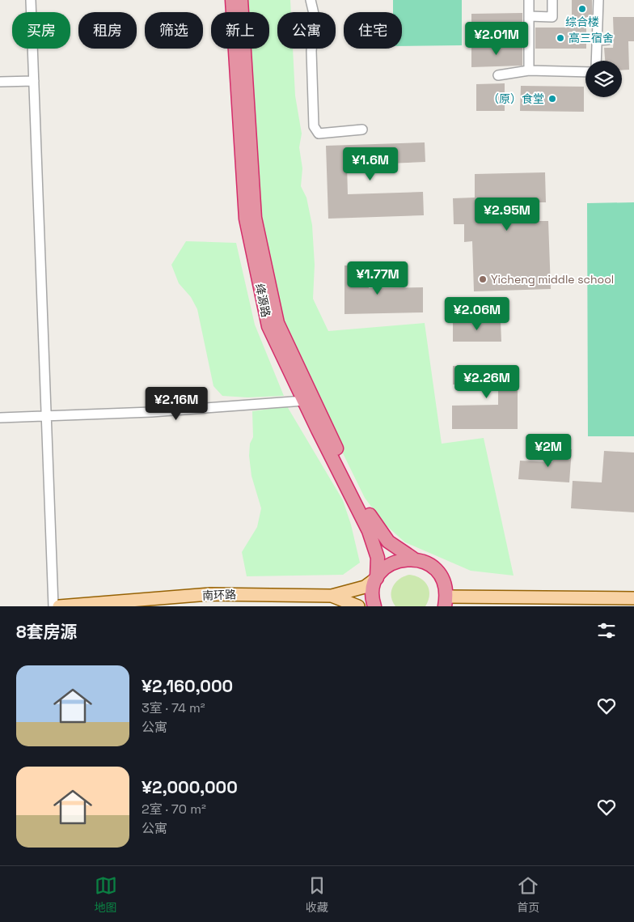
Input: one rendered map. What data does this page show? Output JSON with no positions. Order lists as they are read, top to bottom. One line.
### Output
{"streets":{"highway":["绛源路"],"main road":["南环路"]},"crossings":[["绛源路","南环路"]],"places":["综合楼","高三宿舍","（原）食堂","Yicheng middle school"],"page":{"chip":["买房","租房","筛选","新上","公寓","住宅"],"price":["¥2.01M","¥1.6M","¥2.95M","¥1.77M","¥2.06M","¥2.26M","¥2.16M","¥2M"],"heading":"8套房源","list":[{"name":"¥2,160,000","note":"3室 · 74 m² · 公寓"},{"name":"¥2,000,000","note":"2室 · 70 m² · 公寓"}],"tabs":["地图","收藏","首页"]}}
